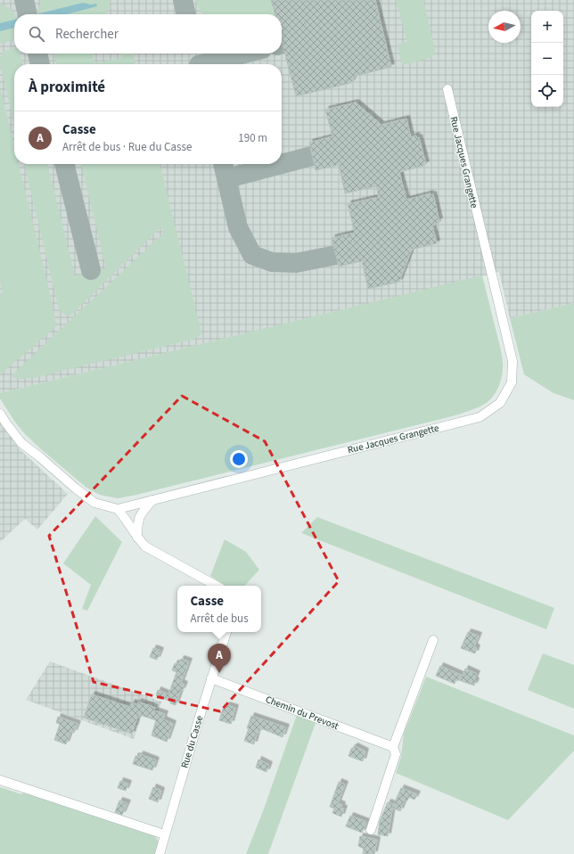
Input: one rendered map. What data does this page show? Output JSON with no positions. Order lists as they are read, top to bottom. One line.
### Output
{"streets":{"street":["Rue Jacques Grangette","Chemin du Prevost","Rue du Casse"]},"crossings":[["Chemin du Prevost","Rue du Casse"]],"north":"left","page":{"map_buttons":["+","−"],"search":"Rechercher","heading":"À proximité","list":[{"mark":"A","name":"Casse","note":"Arrêt de bus · Rue du Casse","value":"190 m"}],"popup":["Casse","Arrêt de bus"],"pins":"A"}}
